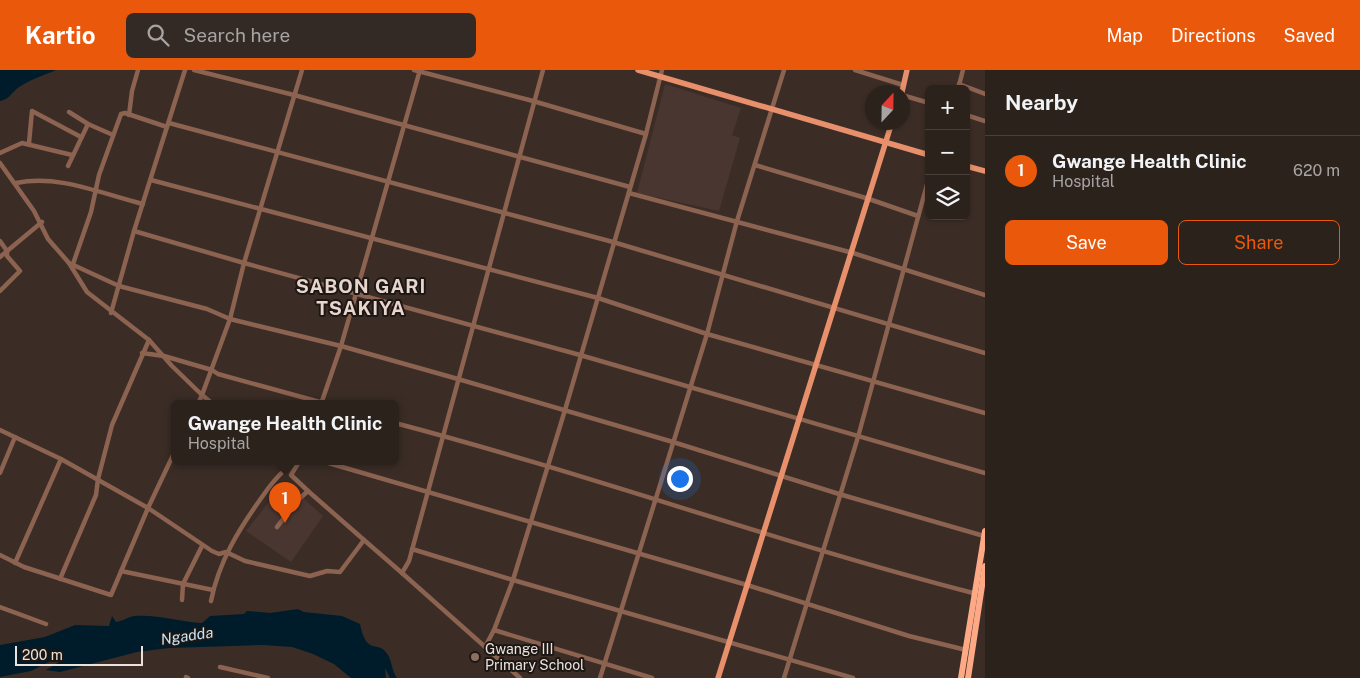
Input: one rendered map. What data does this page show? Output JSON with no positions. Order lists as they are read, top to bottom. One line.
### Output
{"districts":["SABON GARI TSAKIYA"],"water":["Ngadda"],"places":["Gwange III Primary School"],"scale_bar":"200 m","north":"top","page":{"header":"Kartio","search":"Search here","nav":["Map","Directions","Saved"],"heading":"Nearby","map_buttons":["+","−"],"list":[{"mark":"1","name":"Gwange Health Clinic","note":"Hospital","value":"620 m"}],"buttons":["Save","Share"],"popup":["Gwange Health Clinic","Hospital"],"pins":"1","scale":"200 m"}}
